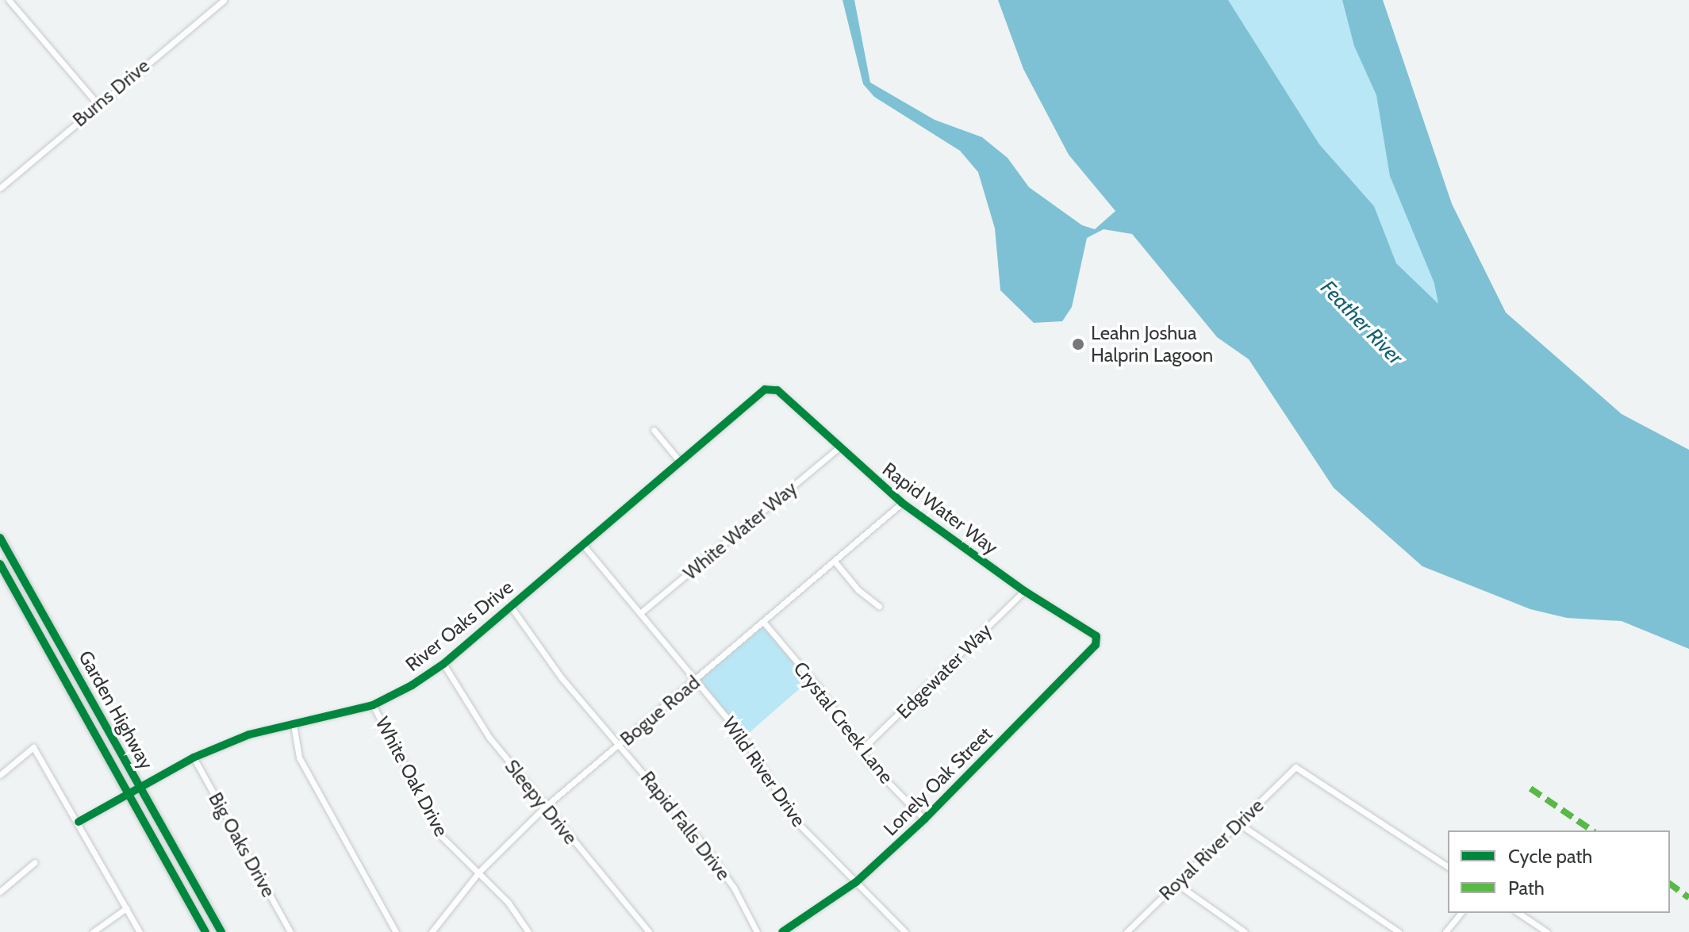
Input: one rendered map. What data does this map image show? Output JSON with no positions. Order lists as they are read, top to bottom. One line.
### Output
{"streets":{"main road":["Garden Highway"],"street":["Burns Drive","Rapid Water Way","White Water Way","River Oaks Drive","Edgewater Way","Bogue Road","Crystal Creek Lane","Wild River Drive","White Oak Drive","Lonely Oak Street","Sleepy Drive","Rapid Falls Drive","Big Oaks Drive","Royal River Drive"]},"crossings":[["Rapid Water Way","White Water Way"],["Rapid Water Way","River Oaks Drive"],["Rapid Water Way","Edgewater Way"],["Rapid Water Way","Bogue Road"],["Rapid Water Way","Lonely Oak Street"],["White Water Way","Wild River Drive"],["River Oaks Drive","Garden Highway"],["River Oaks Drive","Wild River Drive"],["River Oaks Drive","White Oak Drive"],["River Oaks Drive","Sleepy Drive"],["River Oaks Drive","Rapid Falls Drive"],["River Oaks Drive","Big Oaks Drive"],["Edgewater Way","Crystal Creek Lane"],["Bogue Road","Crystal Creek Lane"],["Bogue Road","Wild River Drive"],["Bogue Road","White Oak Drive"],["Bogue Road","Sleepy Drive"],["Bogue Road","Rapid Falls Drive"],["Crystal Creek Lane","Lonely Oak Street"],["Wild River Drive","Lonely Oak Street"]],"water":["Feather River"],"places":["Leahn Joshua Halprin Lagoon"],"legend":["Cycle path","Path"]}
